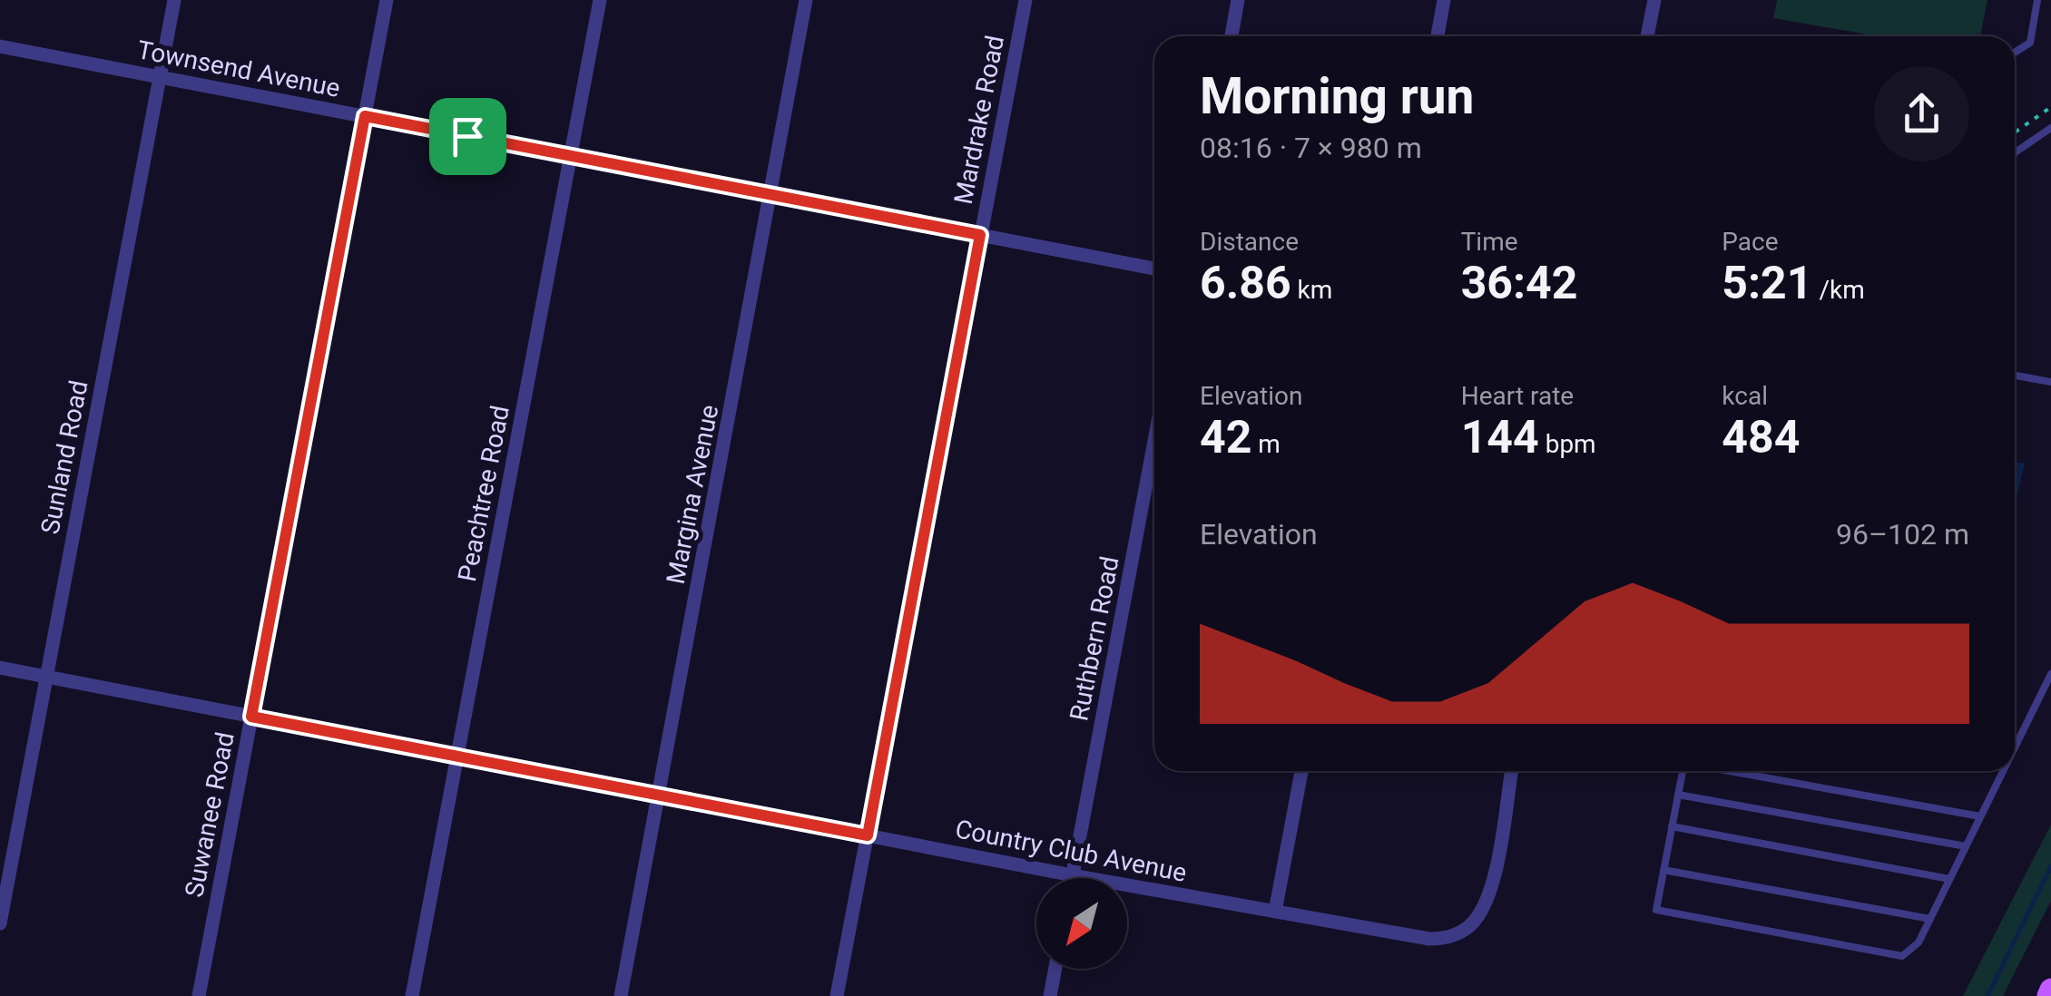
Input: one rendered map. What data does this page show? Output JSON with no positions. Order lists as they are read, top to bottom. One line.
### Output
{"streets":{"street":["Townsend Avenue","Mardrake Road","Sunland Road","Peachtree Road","Margina Avenue","Ruthbern Road","Suwanee Road","Country Club Avenue"]},"crossings":[["Townsend Avenue","Mardrake Road"],["Townsend Avenue","Sunland Road"],["Townsend Avenue","Peachtree Road"],["Townsend Avenue","Margina Avenue"],["Townsend Avenue","Suwanee Road"],["Mardrake Road","Country Club Avenue"],["Sunland Road","Country Club Avenue"],["Peachtree Road","Country Club Avenue"],["Margina Avenue","Country Club Avenue"],["Ruthbern Road","Country Club Avenue"],["Suwanee Road","Country Club Avenue"]],"north":"bottom left","page":{"heading":["Morning run","08:16 · 7 × 980 m"],"stats":[["Distance","6.86 km"],["Time","36:42"],["Pace","5:21 /km"],["Elevation","42 m"],["Heart rate","144 bpm"],["kcal","484"]],"chart":["Elevation","96–102 m"]}}
